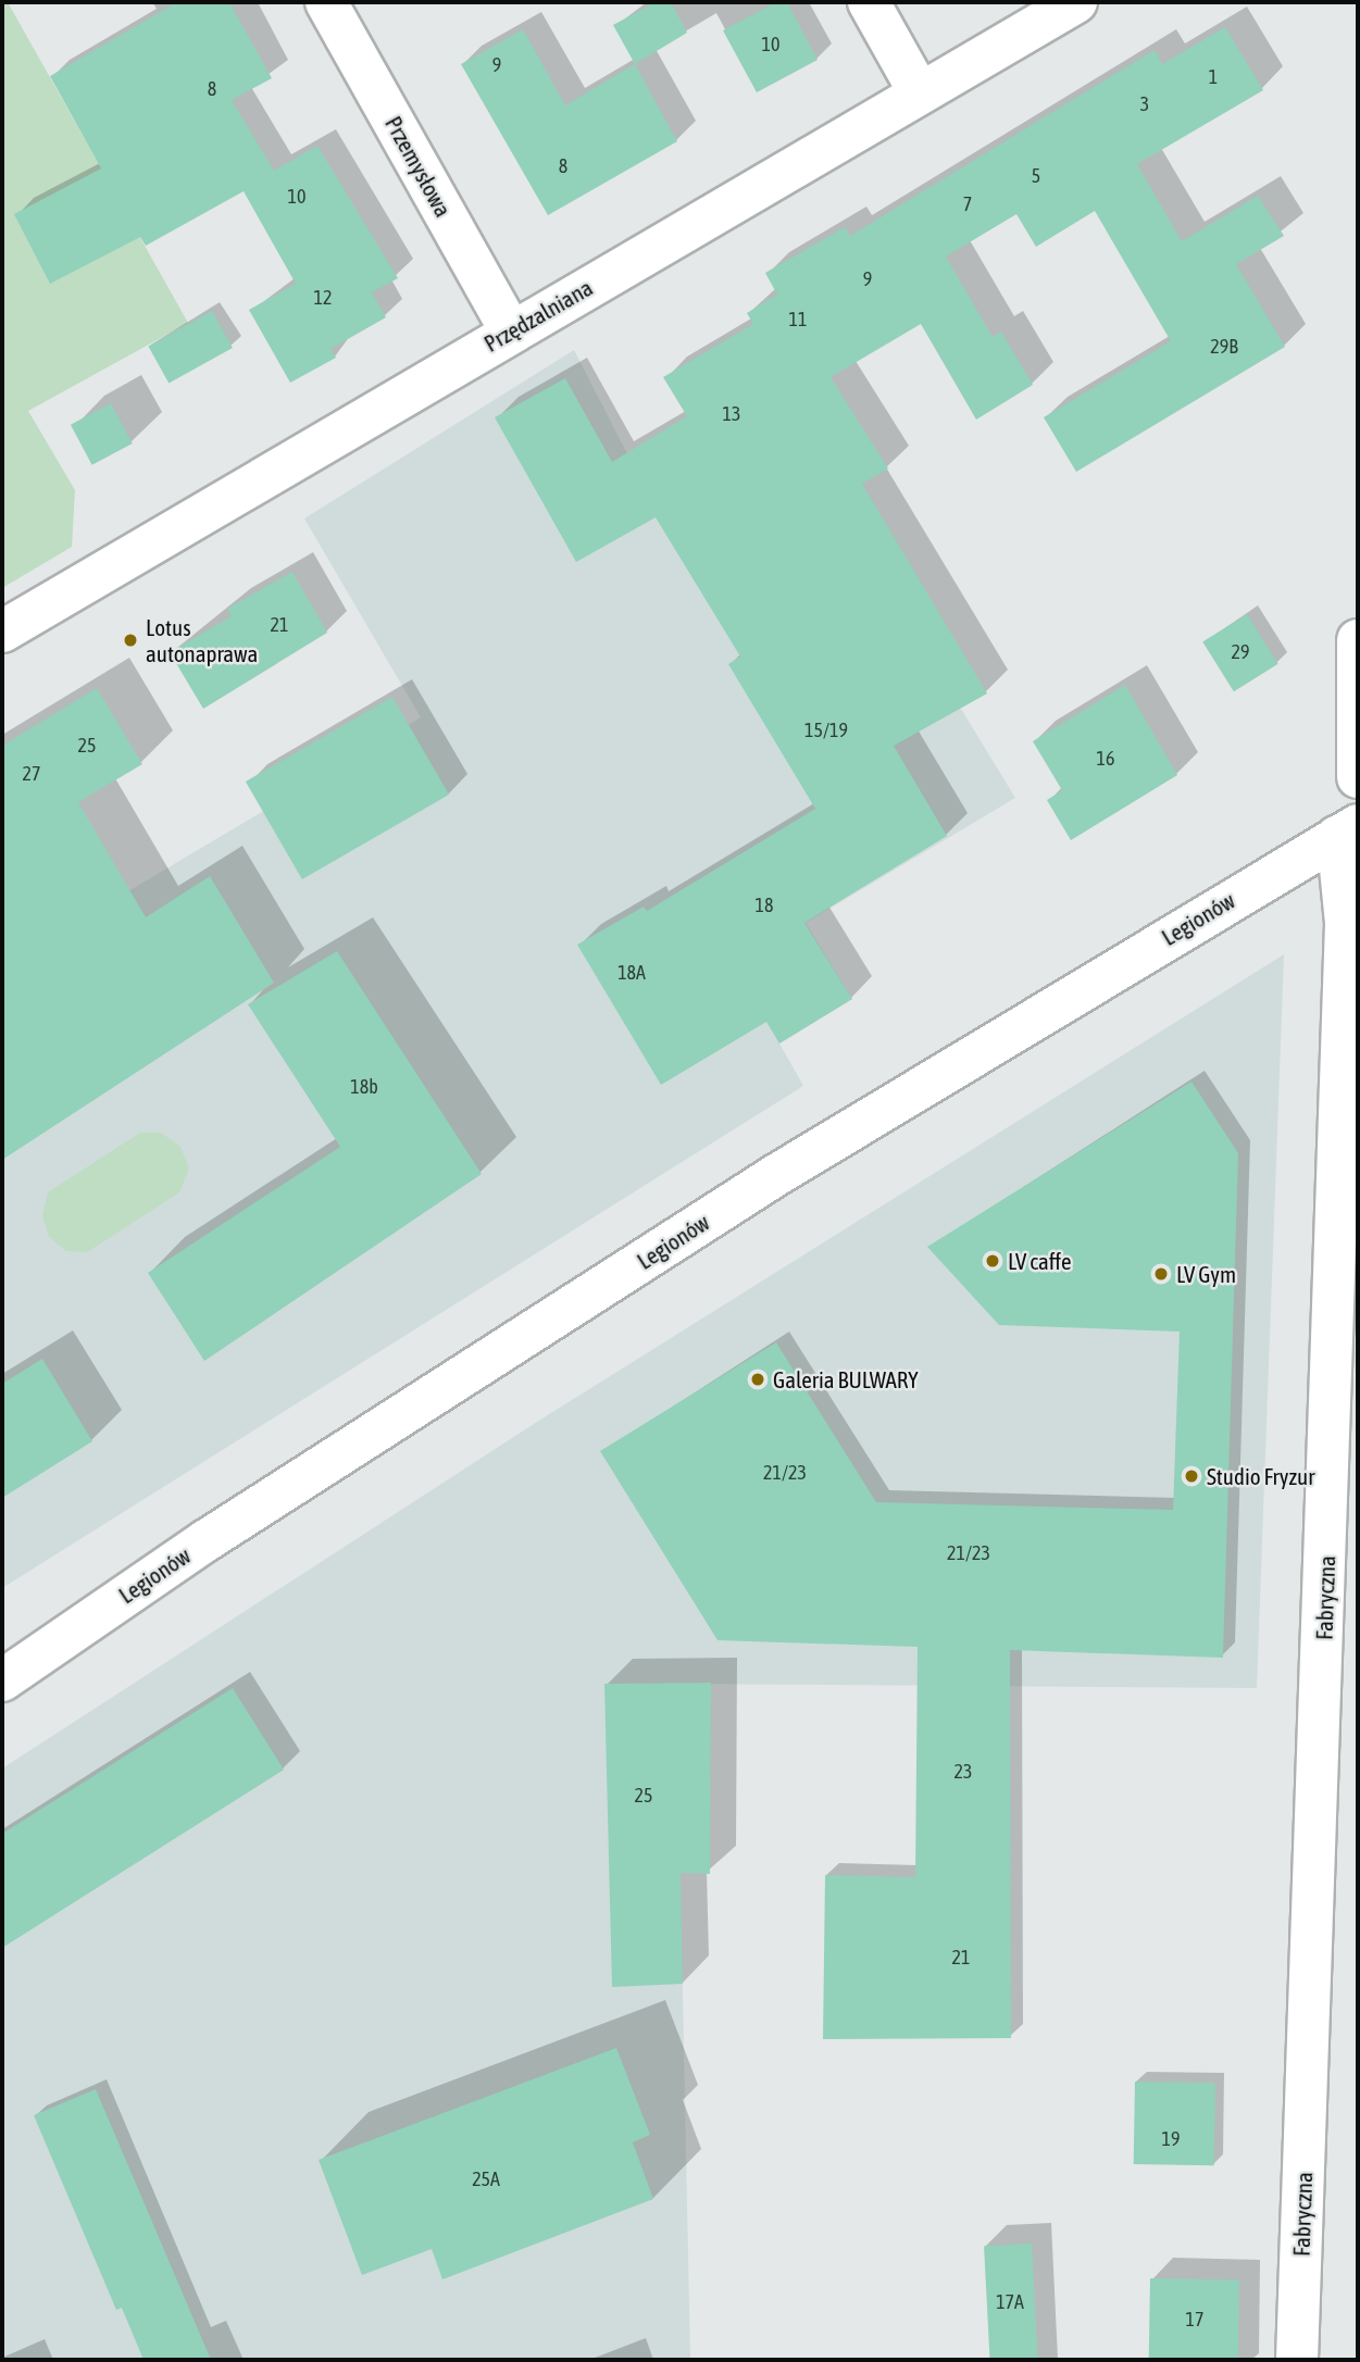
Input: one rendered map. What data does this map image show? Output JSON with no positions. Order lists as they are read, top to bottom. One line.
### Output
{"streets":{"street":["Przemysłowa","Przędzalniana","Legionów","Fabryczna"]},"crossings":[["Przemysłowa","Przędzalniana"],["Legionów","Fabryczna"]],"places":["Lotus autonaprawa","LV caffe","LV Gym","Galeria BULWARY","Studio Fryzur"],"house_numbers":["10","9","1","8","3","8","5","10","7","9","12","11","29B","13","21","29","15/19","25","16","27","18","18A","18b","21/23","21/23","23","25","21","19","25A","17A","17"]}
